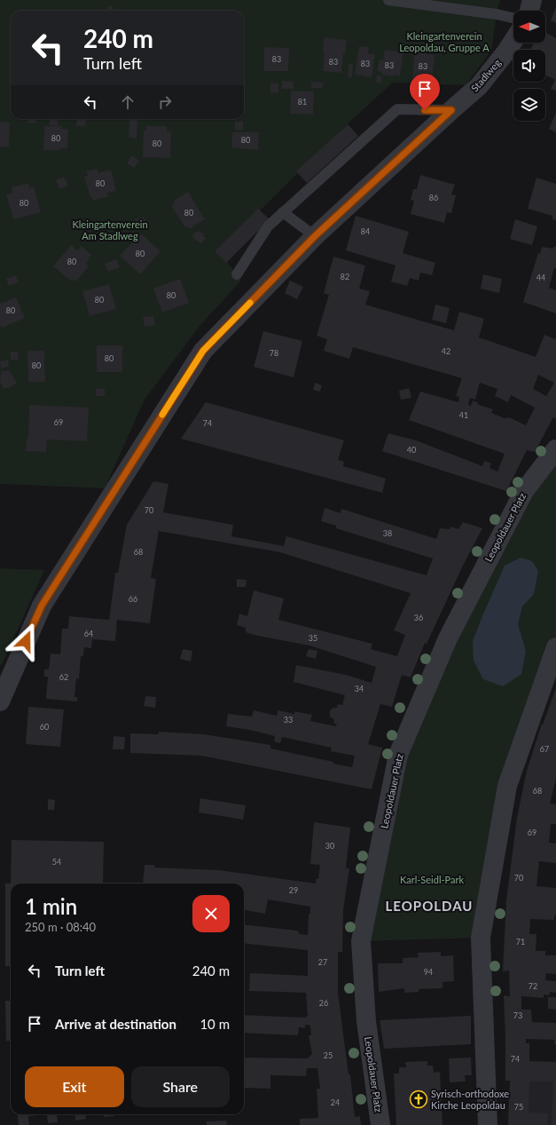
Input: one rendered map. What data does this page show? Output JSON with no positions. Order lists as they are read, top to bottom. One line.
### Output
{"streets":{"street":["Stadlweg","Leopoldauer Platz"]},"districts":["LEOPOLDAU"],"parks":["Kleingartenverein Leopoldau, Gruppe A","Kleingartenverein Am Stadlweg","Karl-Seidl-Park"],"places":{"church":["Syrisch-orthodoxe Kirche Leopoldau"]},"house_numbers":["83","83","83","83","83","81","80","80","80","80","86","80","80","84","80","80","82","44","80","80","80","42","78","80","80","41","69","74","40","70","38","68","66","36","64","35","62","34","33","60","67","68","69","30","54","70","29","71","27","94","72","26","73","25","74","24","75"],"north":"left","page":{"turn":["240 m","Turn left"],"heading":["1 min","250 m · 08:40"],"list":[{"name":"Turn left","value":"240 m"},{"name":"Arrive at destination","value":"10 m"}],"buttons":["Exit","Share"]}}
